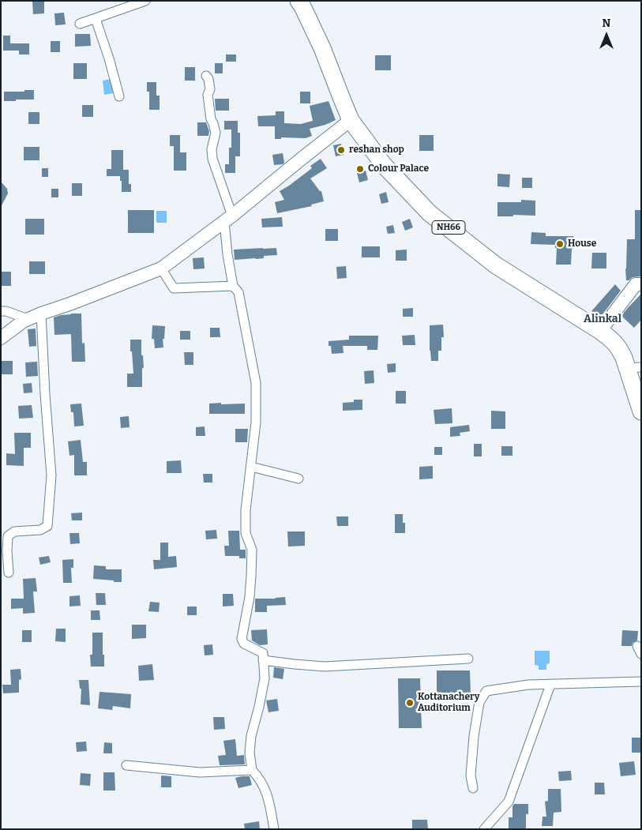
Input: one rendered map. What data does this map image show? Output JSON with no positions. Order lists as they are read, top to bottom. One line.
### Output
{"streets":{"highway":["NH66"]},"districts":["Alinkal"],"places":["reshan shop","Colour Palace","House","Kottanachery Auditorium"],"north":"top"}
